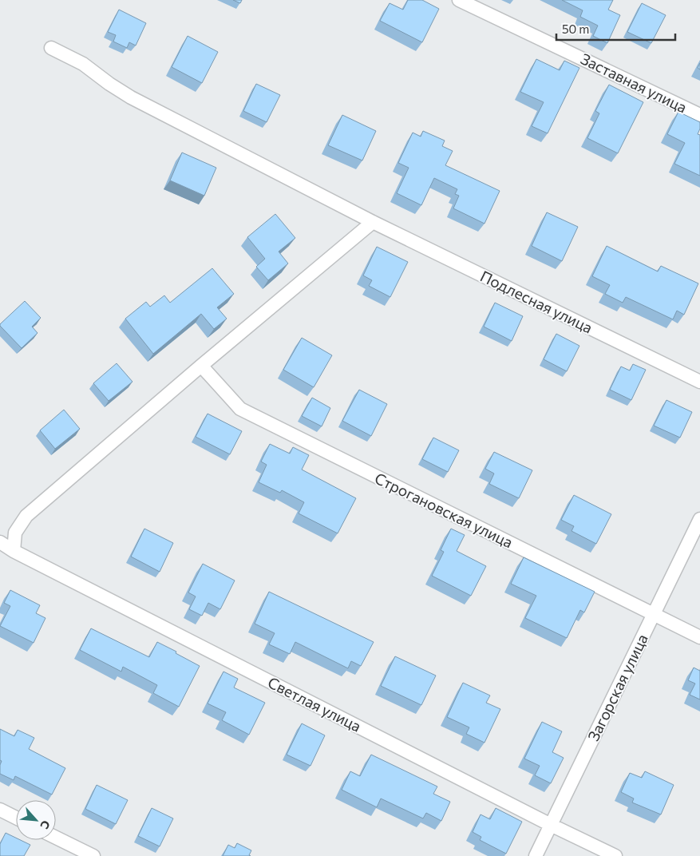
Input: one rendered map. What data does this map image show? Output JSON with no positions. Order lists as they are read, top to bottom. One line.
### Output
{"streets":{"street":["Заставная улица","Подлесная улица","Строгановская улица","Загорская улица","Светлая улица"]},"crossings":[["Строгановская улица","Загорская улица"],["Загорская улица","Светлая улица"]],"scale_bar":"50 m","north":"bottom right"}
